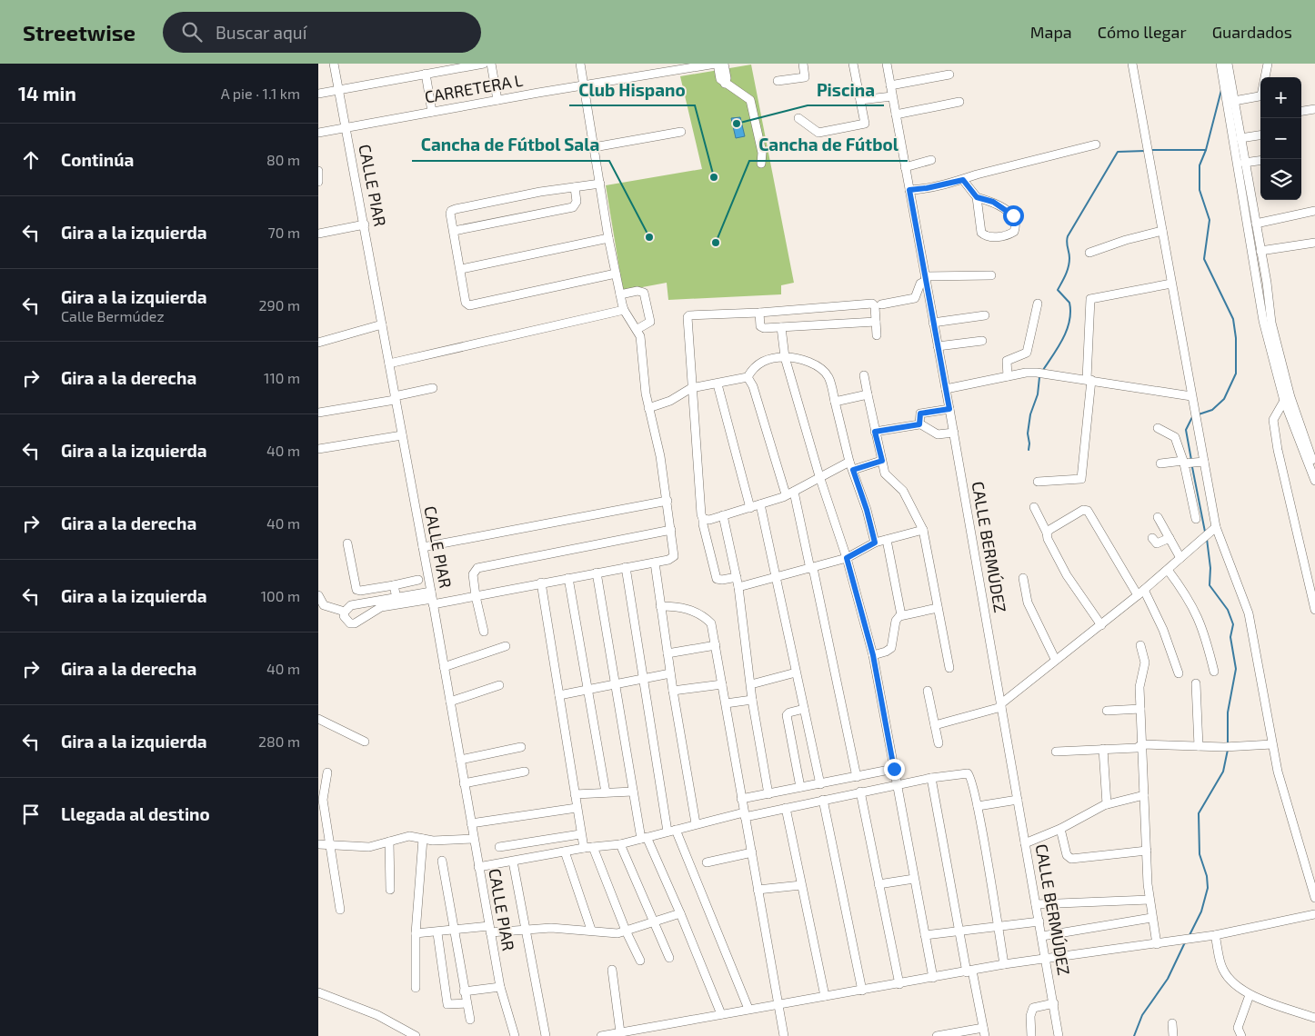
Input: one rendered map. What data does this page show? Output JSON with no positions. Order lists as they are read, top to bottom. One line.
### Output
{"streets":{"street":["CARRETERA L","CALLE PIAR","CALLE BERMÚDEZ"]},"crossings":[["CARRETERA L","CALLE PIAR"]],"places":["Piscina","Club Hispano","Cancha de Fútbol Sala","Cancha de Fútbol"],"page":{"header":"Streetwise","search":"Buscar aquí","nav":["Mapa","Cómo llegar","Guardados"],"heading":["14 min","A pie · 1.1 km"],"map_buttons":["+","−"],"list":[["Continúa","80 m"],["Gira a la izquierda","70 m"],["Gira a la izquierda","Calle Bermúdez","290 m"],["Gira a la derecha","110 m"],["Gira a la izquierda","40 m"],["Gira a la derecha","40 m"],["Gira a la izquierda","100 m"],["Gira a la derecha","40 m"],["Gira a la izquierda","280 m"],"Llegada al destino"]}}
